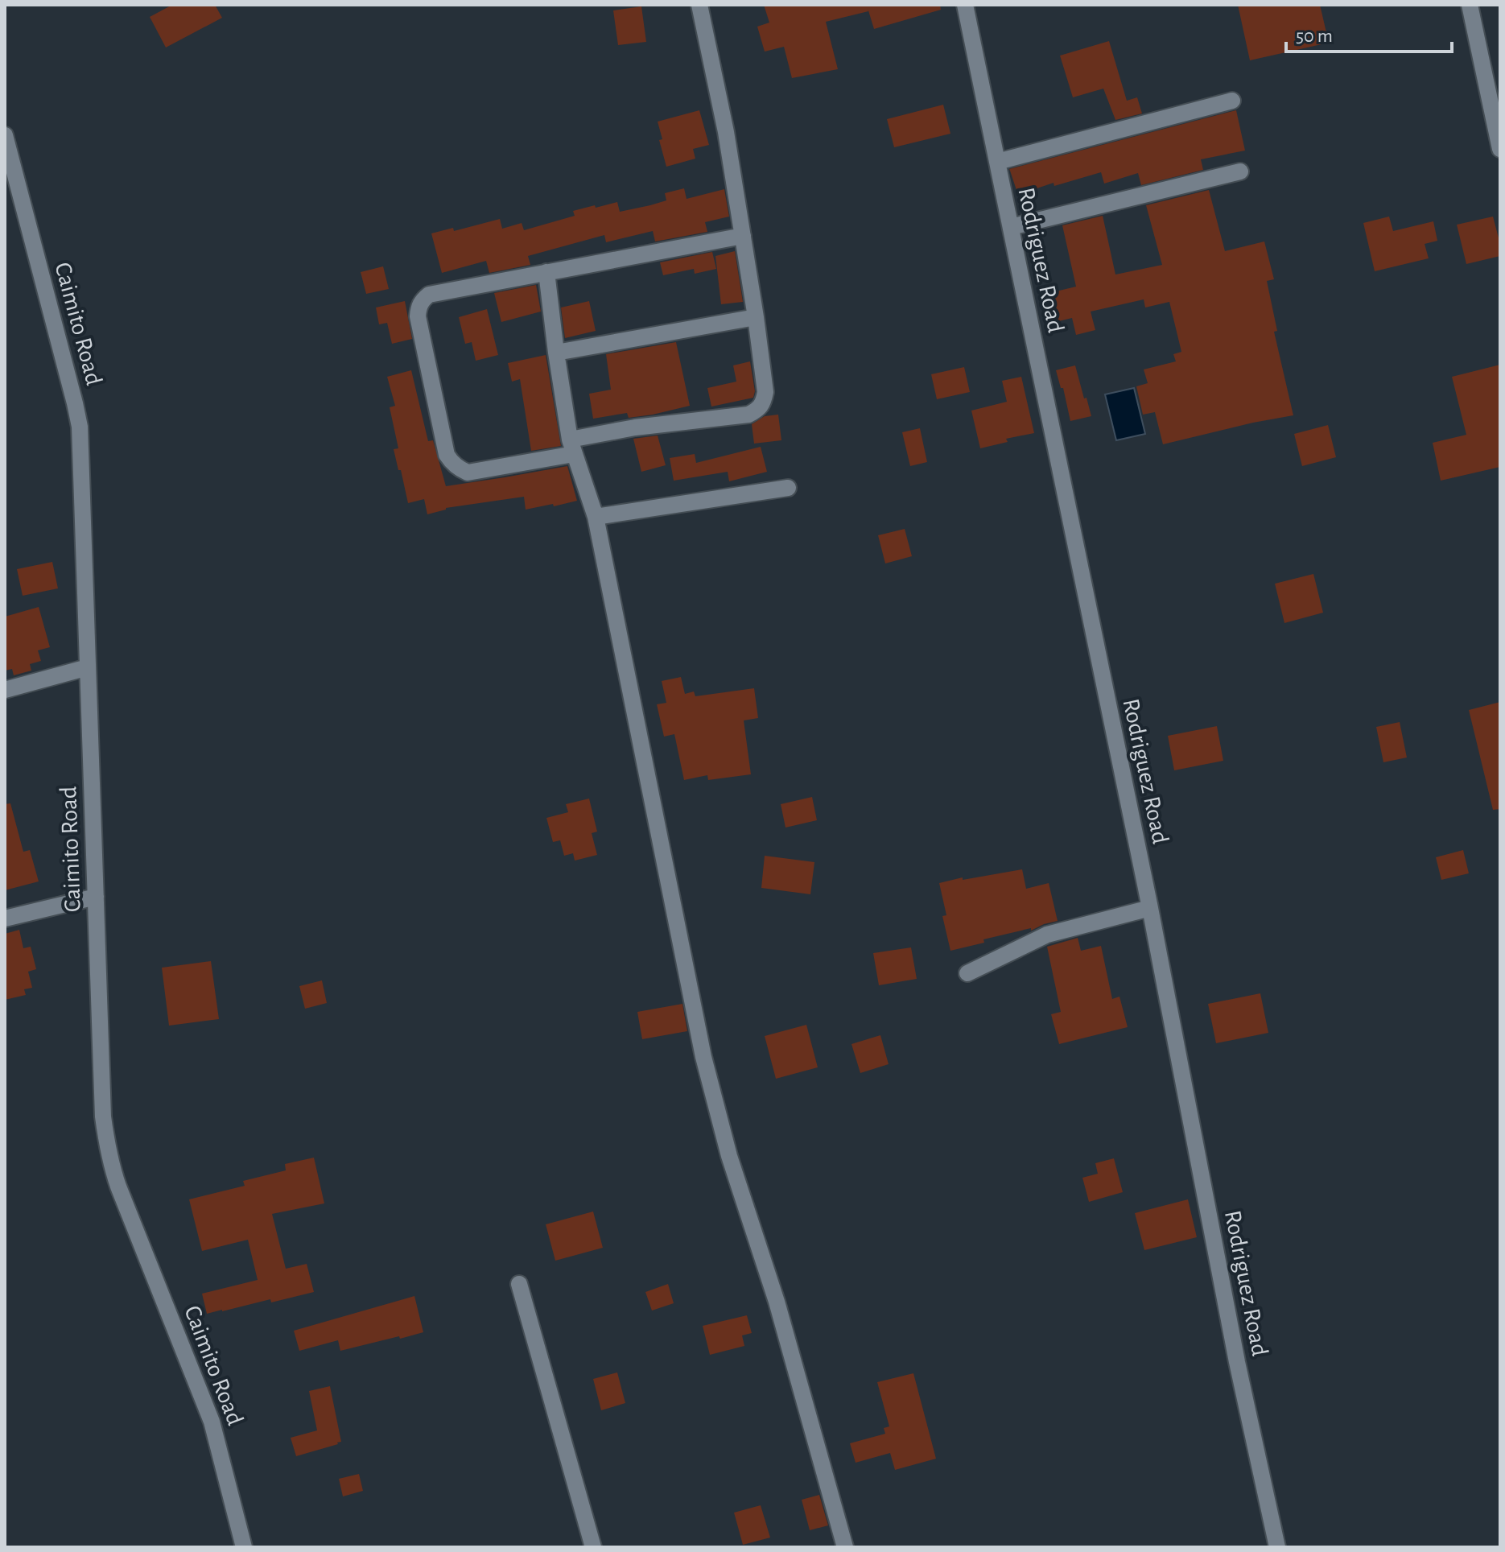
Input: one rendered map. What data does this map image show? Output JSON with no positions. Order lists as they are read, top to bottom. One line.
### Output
{"streets":{"street":["Rodriguez Road","Caimito Road"]},"scale_bar":"50 m"}
